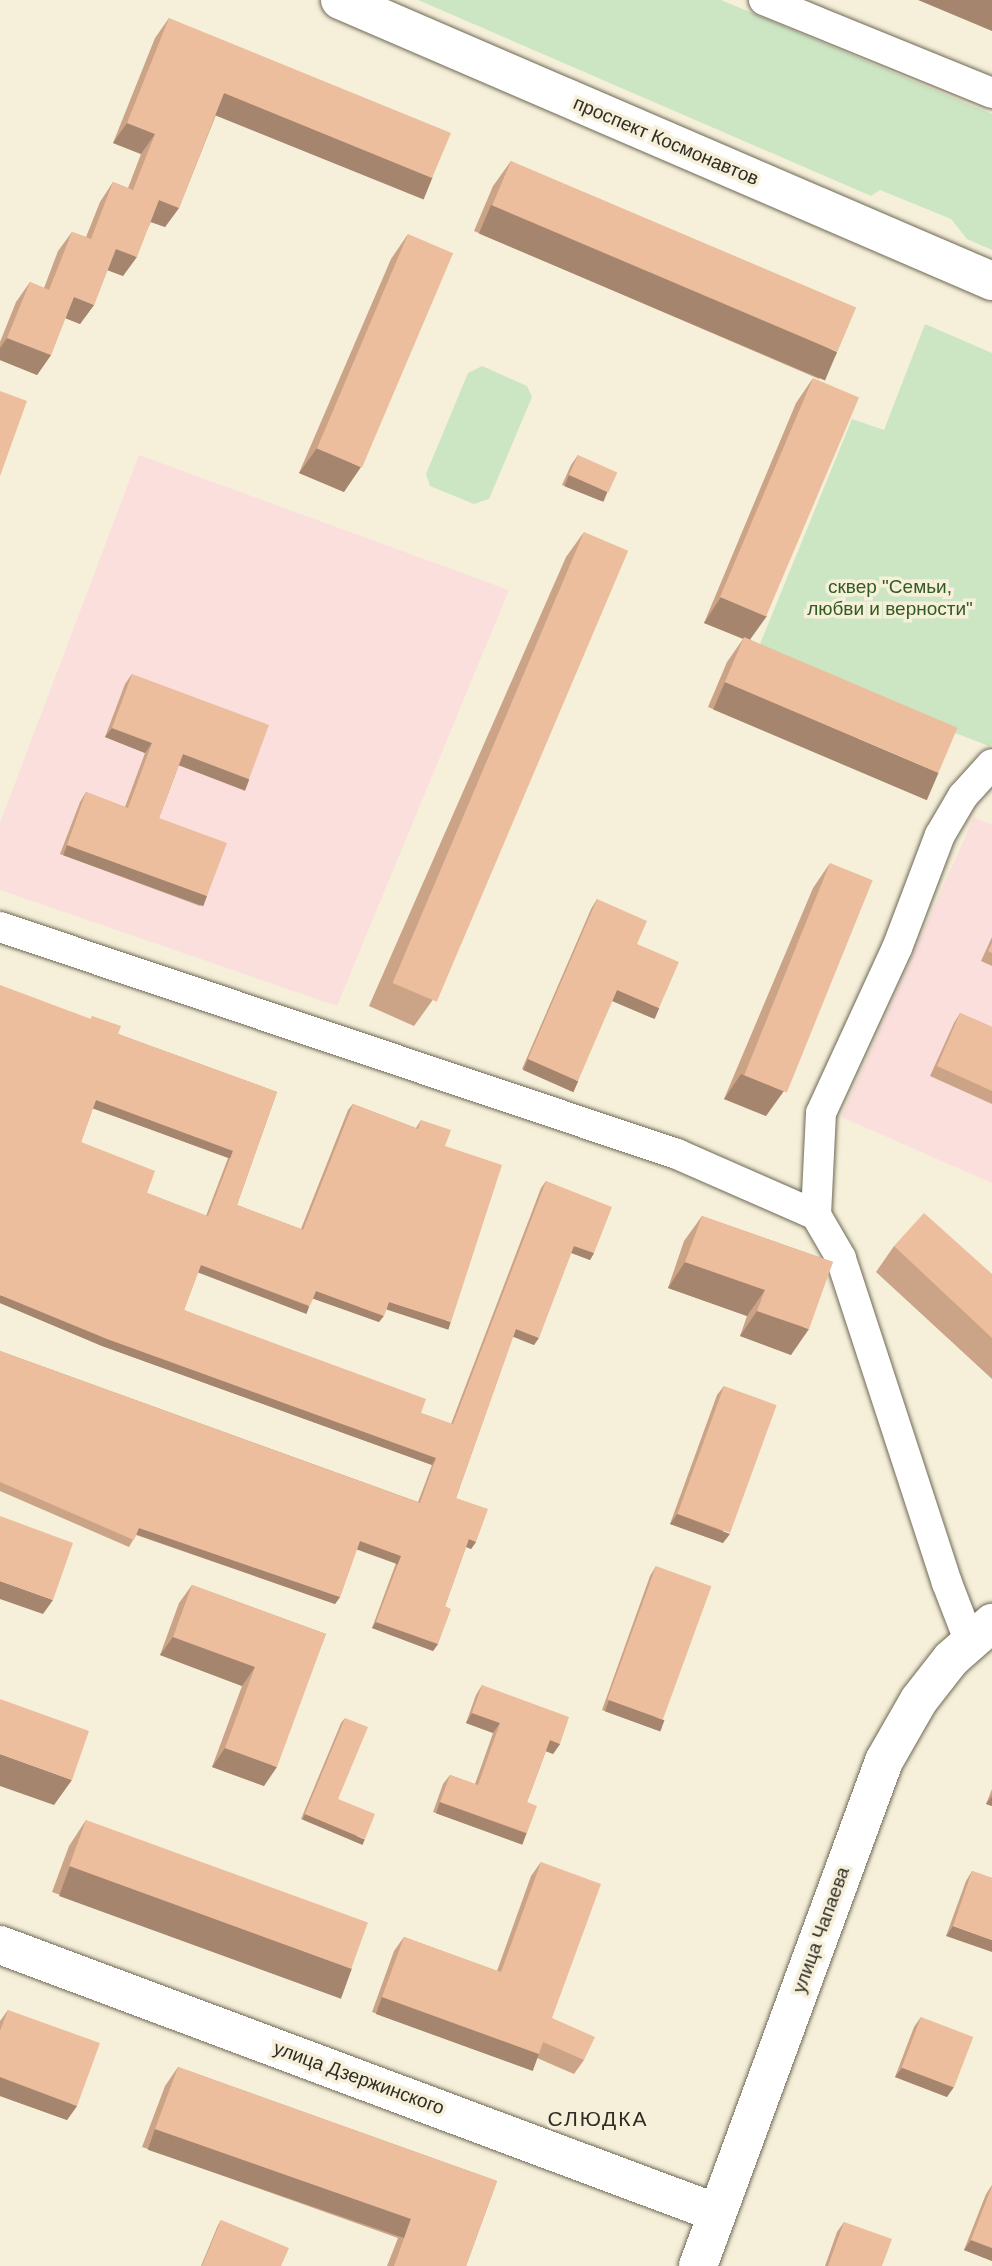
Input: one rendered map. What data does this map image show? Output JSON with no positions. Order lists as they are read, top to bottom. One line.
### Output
{"streets":{"main road":["проспект Космонавтов","улица Чапаева","улица Дзержинского"]},"crossings":[["улица Чапаева","улица Дзержинского"]],"districts":["СЛЮДКА"],"parks":["сквер \"Семьи, любви и верности\""]}
